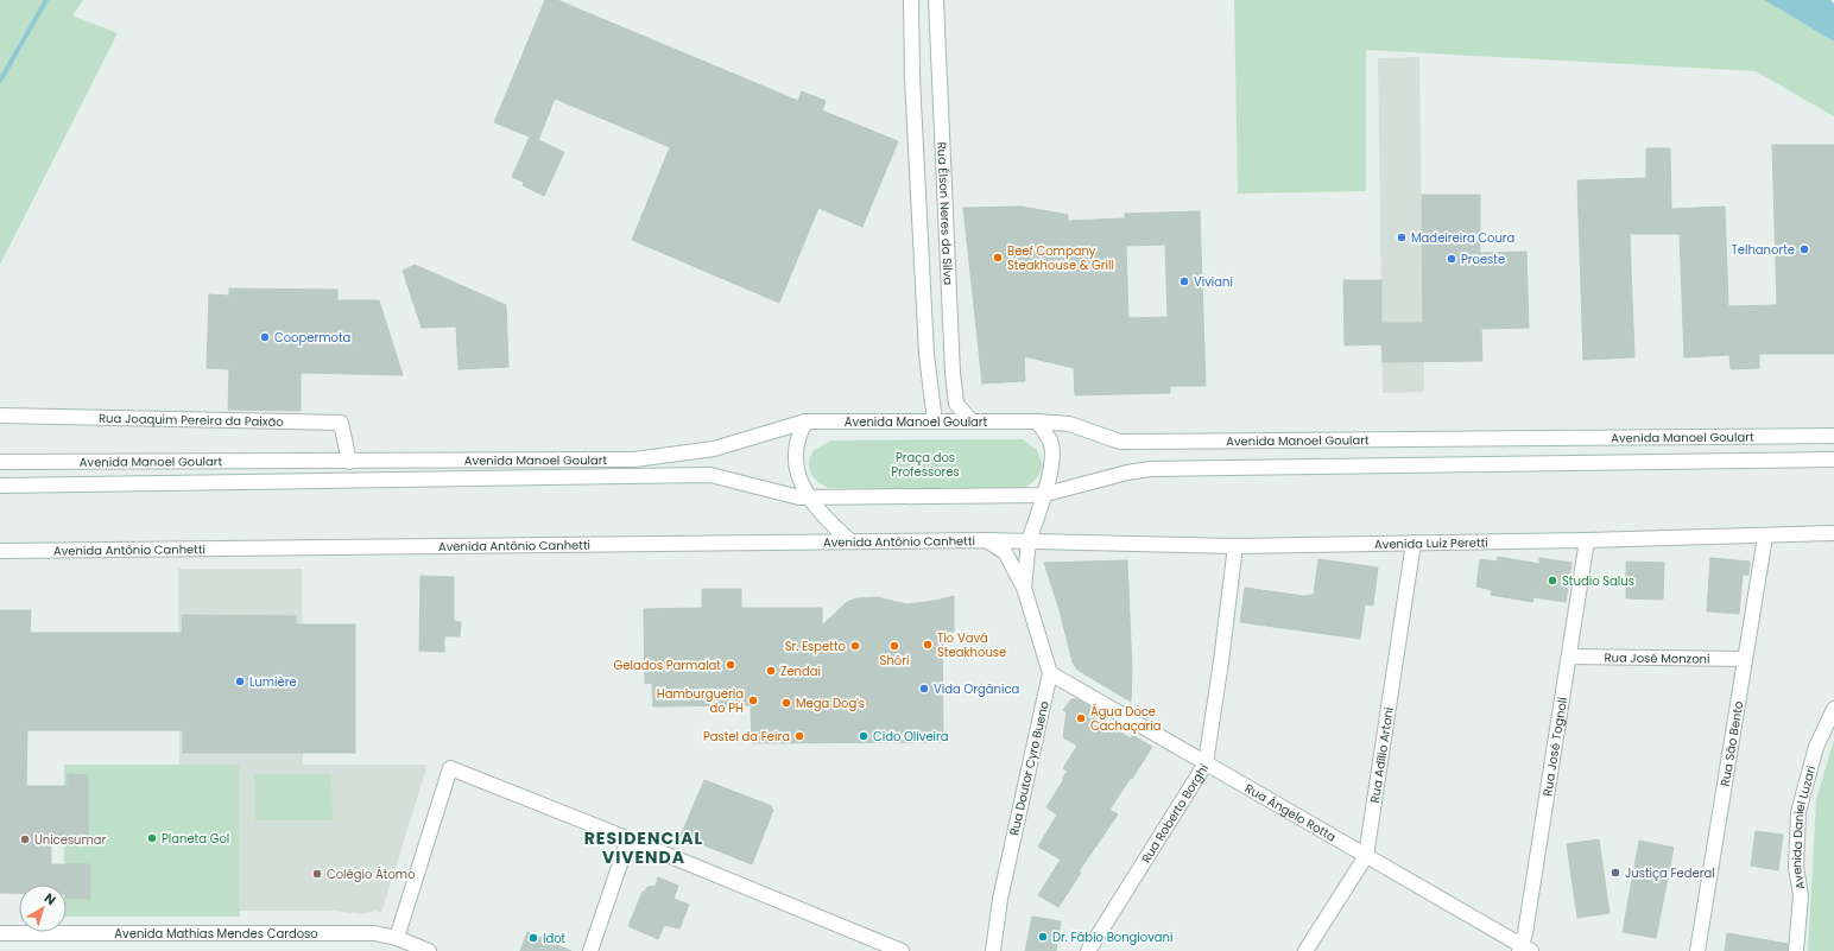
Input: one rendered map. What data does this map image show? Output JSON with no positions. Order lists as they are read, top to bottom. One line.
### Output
{"streets":{"street":["Rua Élson Neres da Silva","Rua Joaquim Pereira da Paixão","Avenida Manoel Goulart","Avenida Antônio Canhetti","Avenida Luiz Peretti","Rua José Monzoni","Rua São Bento","Rua José Tognoli","Rua Adílio Artoni","Rua Doutor Cyro Bueno","Rua Roberto Borghi","Rua Ângelo Rotta","Avenida Daniel Luzari","Avenida Mathias Mendes Cardoso"]},"crossings":[["Rua Élson Neres da Silva","Avenida Manoel Goulart"],["Rua Joaquim Pereira da Paixão","Avenida Manoel Goulart"],["Avenida Manoel Goulart","Rua Doutor Cyro Bueno"],["Avenida Antônio Canhetti","Avenida Luiz Peretti"],["Avenida Antônio Canhetti","Rua Doutor Cyro Bueno"],["Avenida Luiz Peretti","Rua São Bento"],["Avenida Luiz Peretti","Rua José Tognoli"],["Avenida Luiz Peretti","Rua Adílio Artoni"],["Avenida Luiz Peretti","Rua Doutor Cyro Bueno"],["Avenida Luiz Peretti","Rua Roberto Borghi"],["Rua José Monzoni","Rua São Bento"],["Rua José Monzoni","Rua José Tognoli"],["Rua José Tognoli","Rua Ângelo Rotta"],["Rua Adílio Artoni","Rua Ângelo Rotta"],["Rua Doutor Cyro Bueno","Rua Ângelo Rotta"],["Rua Roberto Borghi","Rua Ângelo Rotta"]],"districts":["RESIDENCIAL VIVENDA"],"parks":["Praça dos Professores"],"places":["Madeireira Coura","Telhanorte","Beef Company Steakhouse & Grill","Proeste","Viviani","Coopermota","Studio Salus","Tio Vavá Steakhouse","Sr. Espetto","Shôri","Gelados Parmalat","Zendai","Lumière","Vida Orgânica","Hamburgueria do PH","Mega Dog's","Água Doce Cachaçaria","Pastel da Feira","Cido Oliveira","Planeta Gol","Unicesumar","Justiça Federal","Colégio Átomo","Dr. Fábio Bongiovani","Idot"],"north":"top right"}
